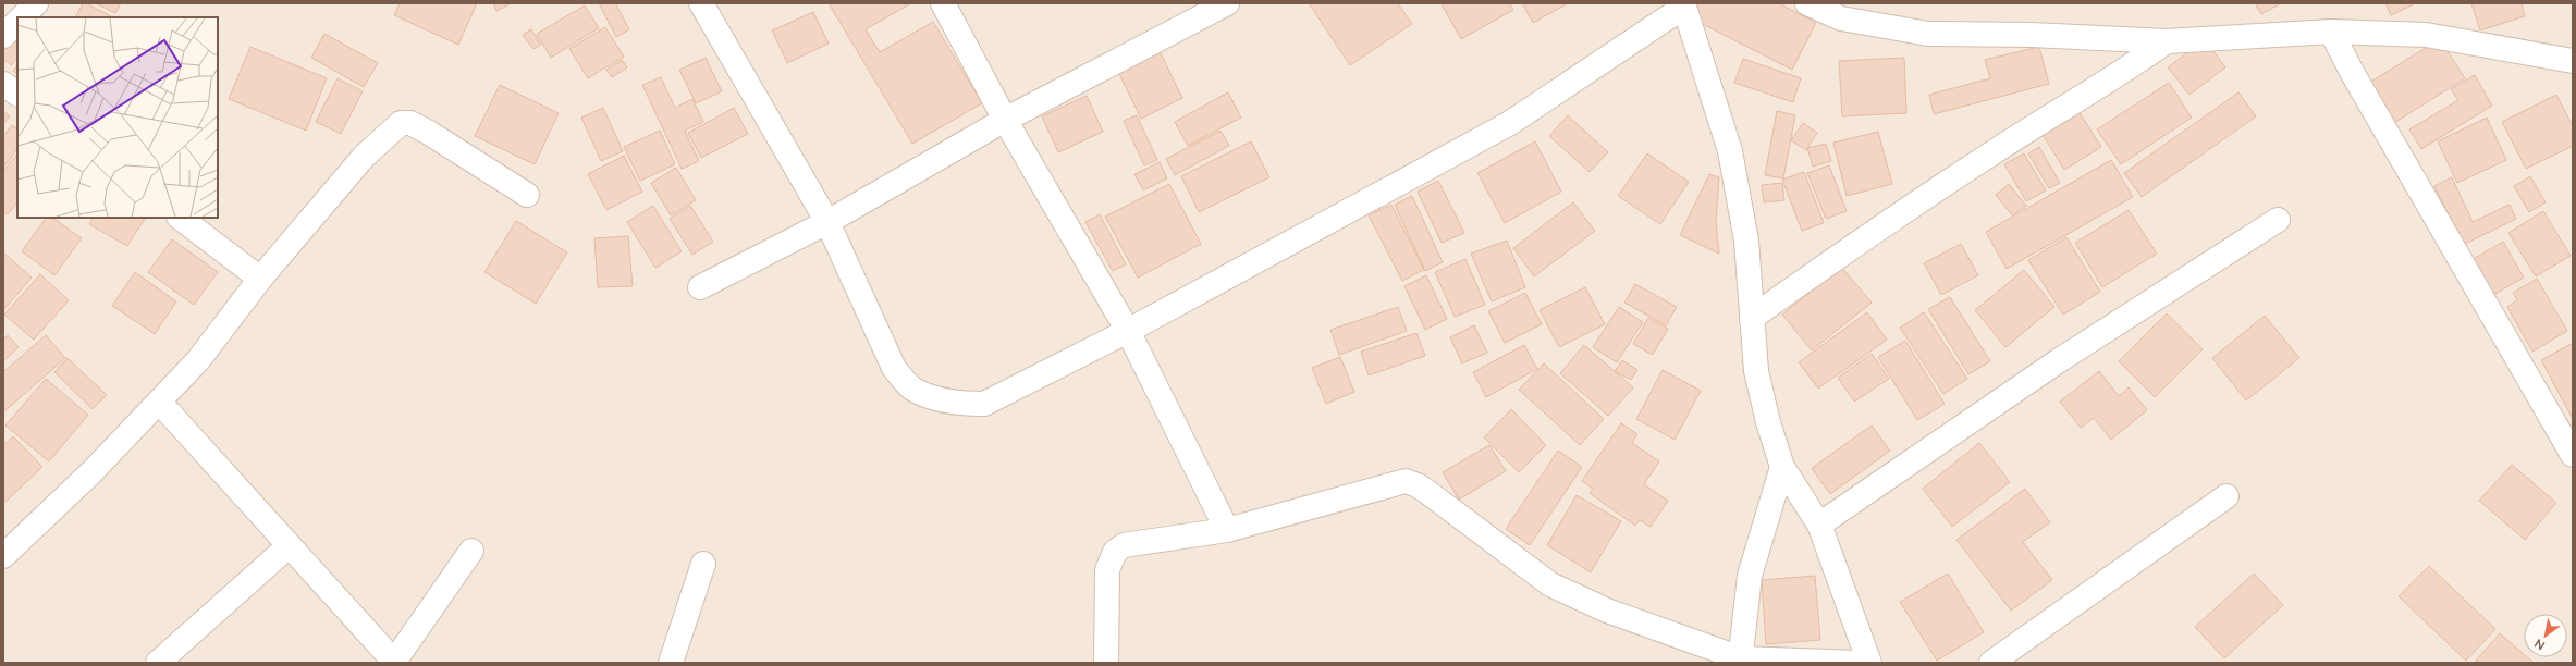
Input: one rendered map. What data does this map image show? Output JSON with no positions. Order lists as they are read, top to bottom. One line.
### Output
{"north":"bottom left"}
